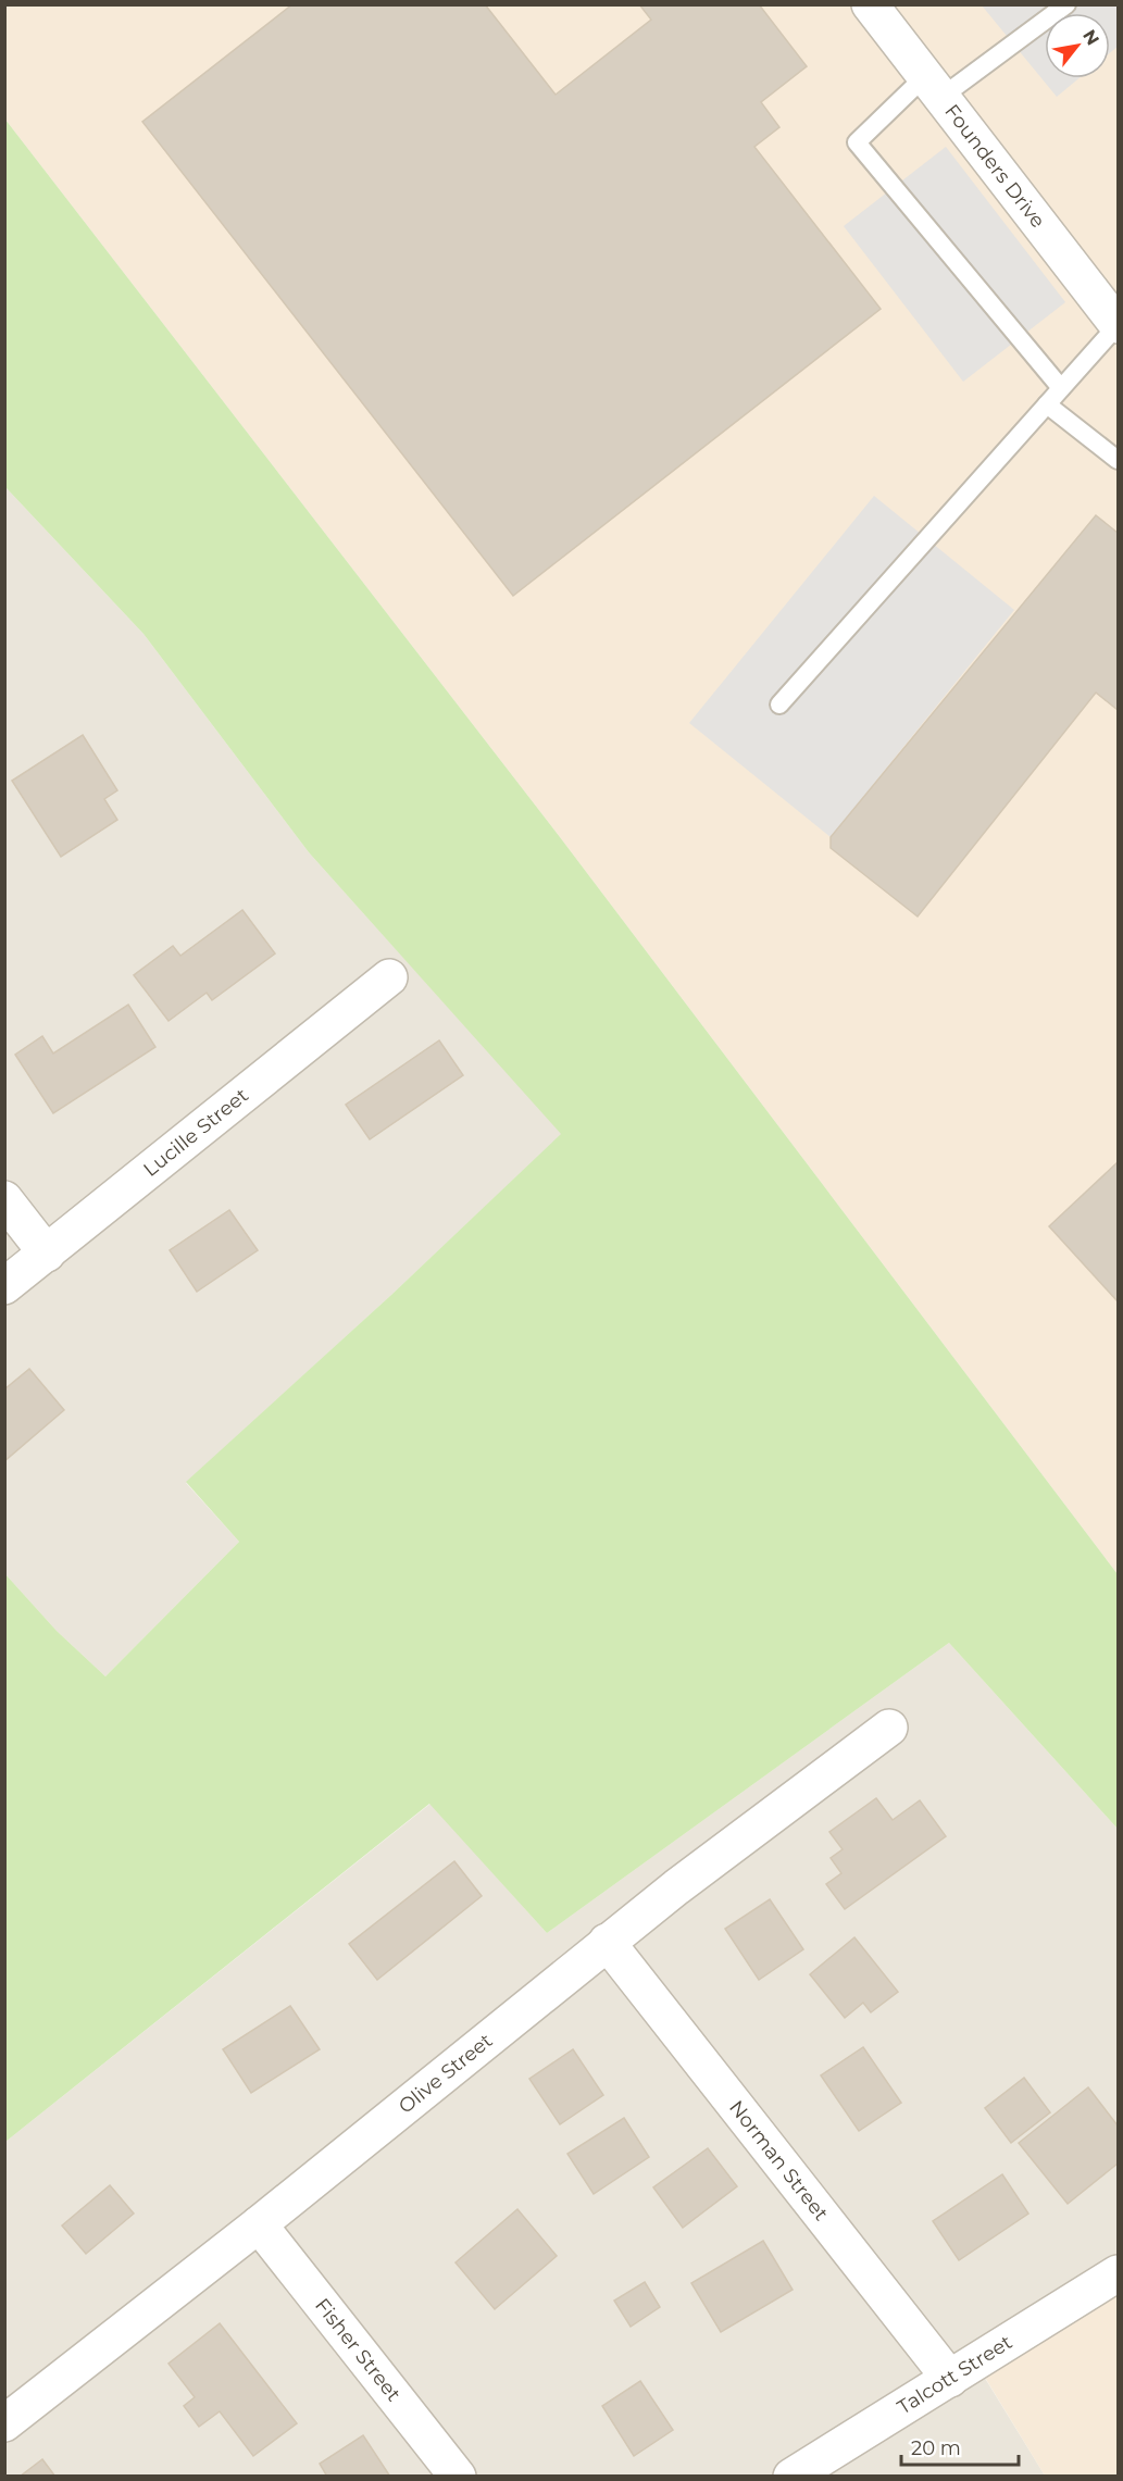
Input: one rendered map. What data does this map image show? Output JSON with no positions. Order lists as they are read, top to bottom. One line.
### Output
{"streets":{"street":["Founders Drive","Lucille Street","Olive Street","Norman Street","Fisher Street","Talcott Street"]},"crossings":[["Olive Street","Norman Street"],["Olive Street","Fisher Street"],["Norman Street","Talcott Street"]],"scale_bar":"20 m","north":"top right"}
